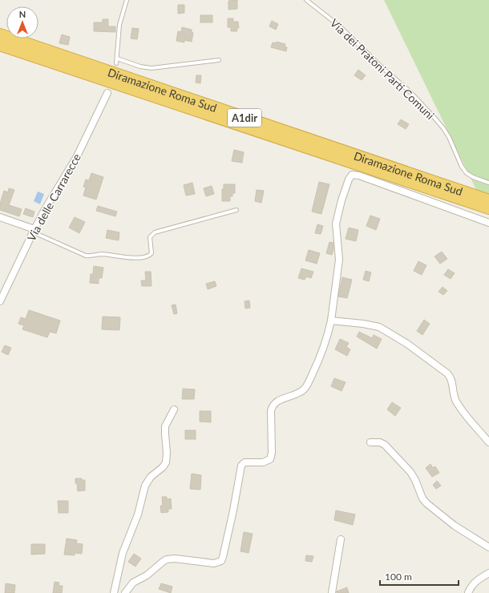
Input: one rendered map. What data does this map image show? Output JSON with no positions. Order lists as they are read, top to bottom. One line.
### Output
{"streets":{"highway":["Diramazione Roma Sud","A1dir"],"street":["Via delle Carrarecce"],"lane":["Via dei Pratoni Parti Comuni"]},"scale_bar":"100 m","north":"top"}
